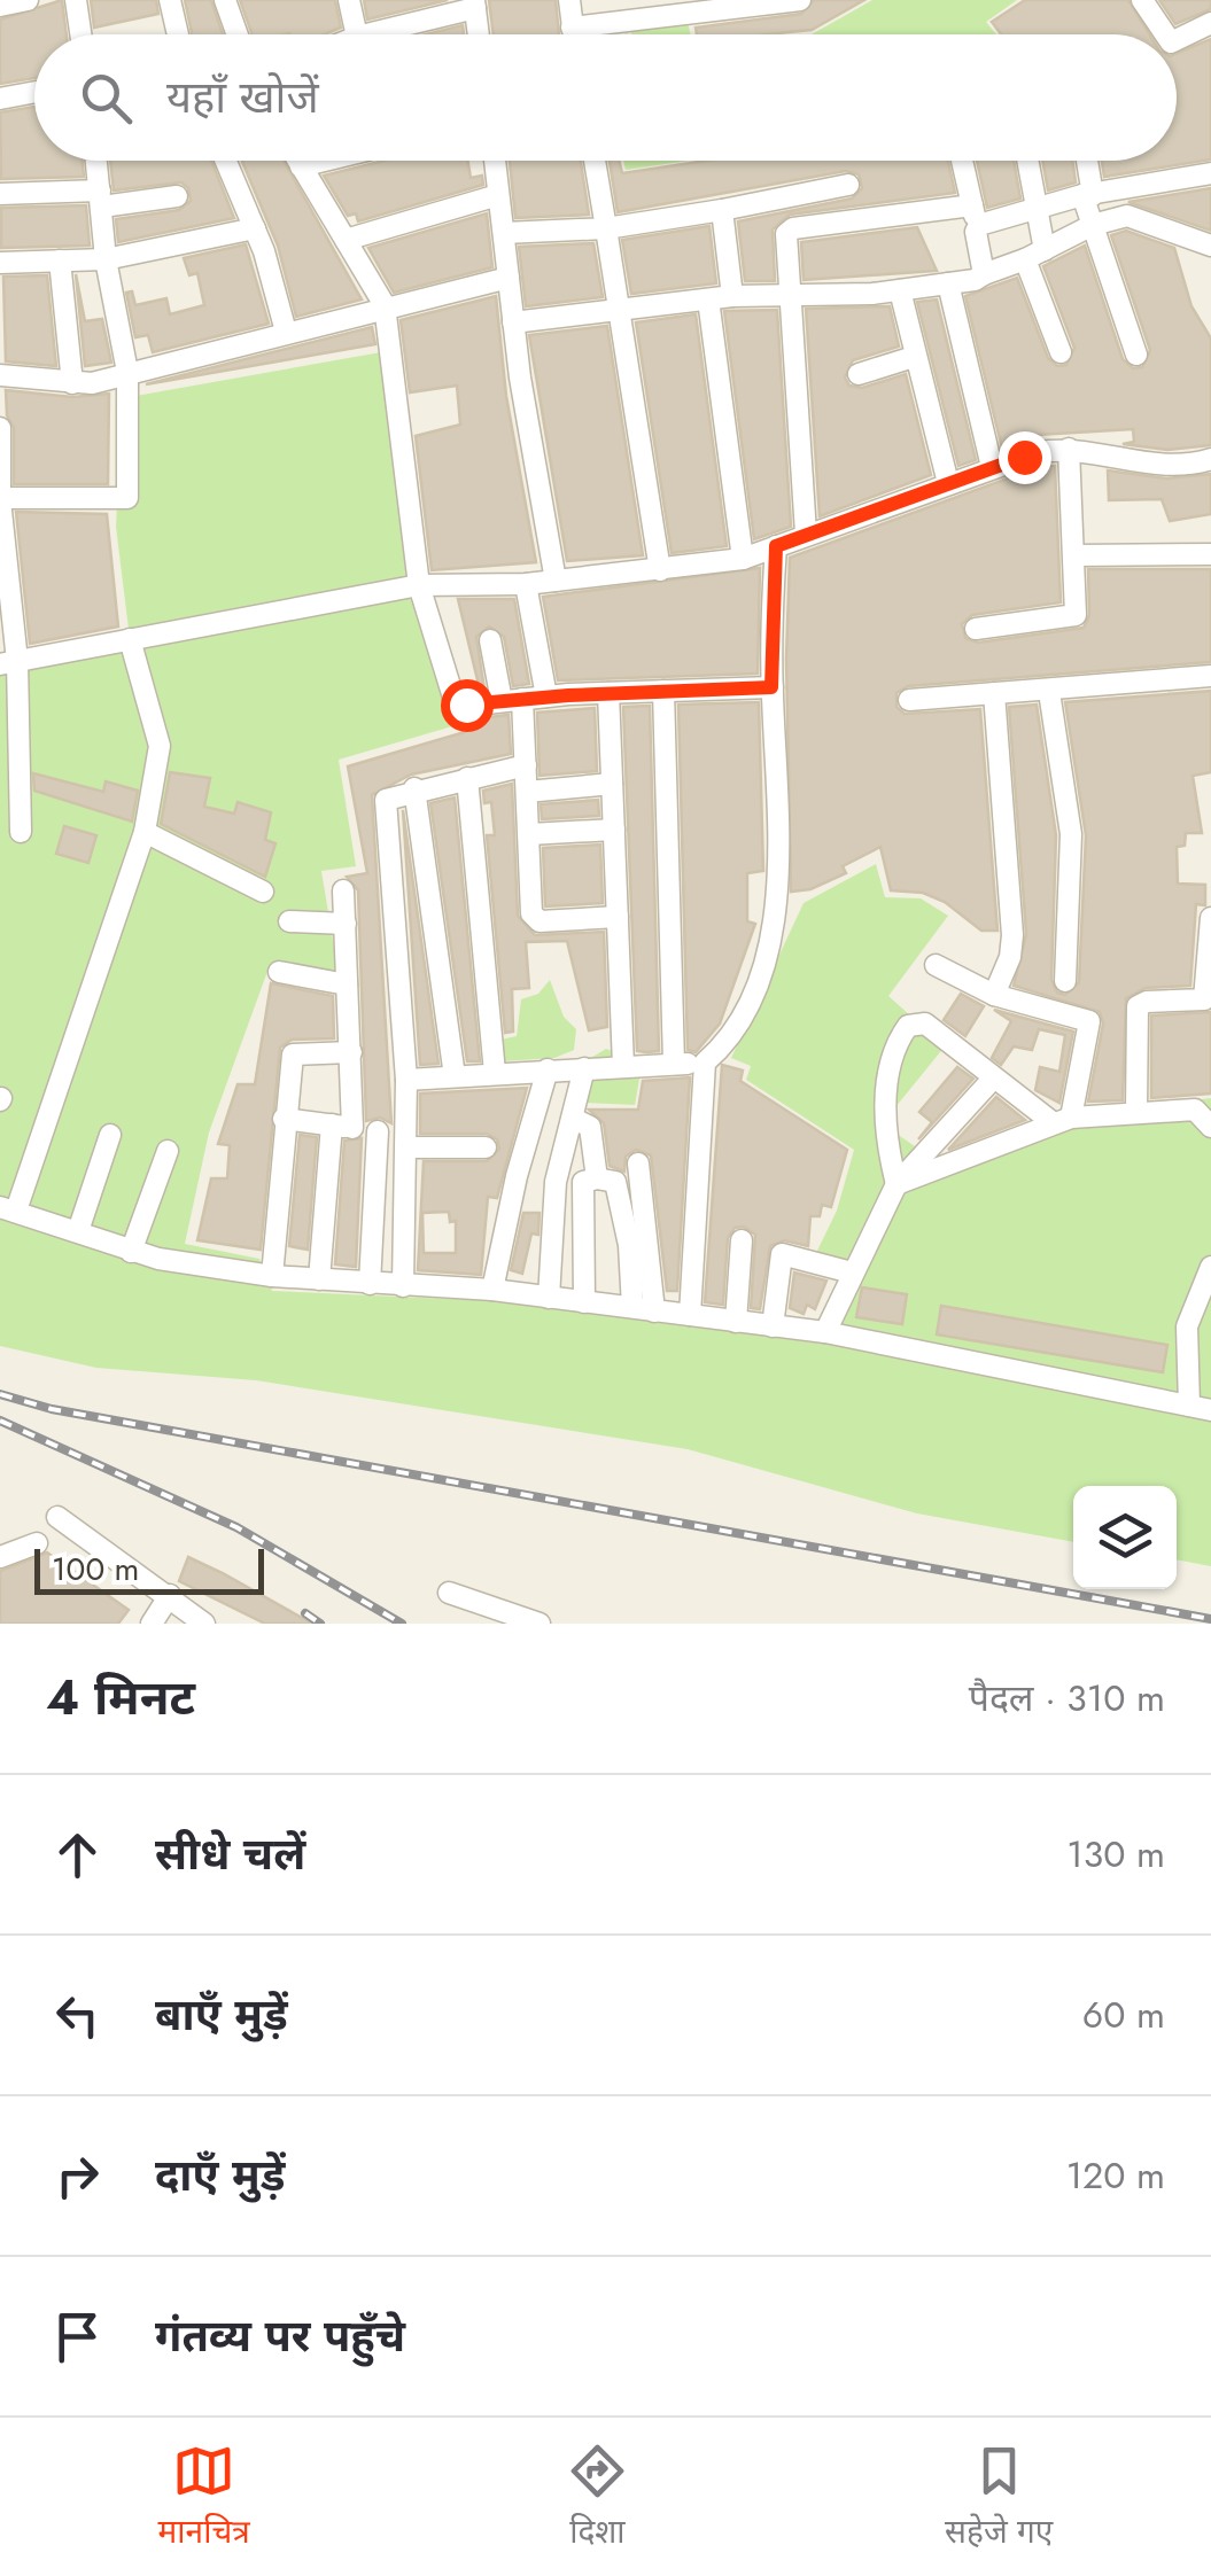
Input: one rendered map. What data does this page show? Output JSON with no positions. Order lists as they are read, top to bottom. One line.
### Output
{"scale_bar":"100 m","page":{"search":"यहाँ खोजें","scale":"100 m","heading":["4 मिनट","पैदल · 310 m"],"list":[["सीधे चलें","130 m"],["बाएँ मुड़ें","60 m"],["दाएँ मुड़ें","120 m"],"गंतव्य पर पहुँचे"],"nav":["मानचित्र","दिशा","सहेजे गए"]}}
